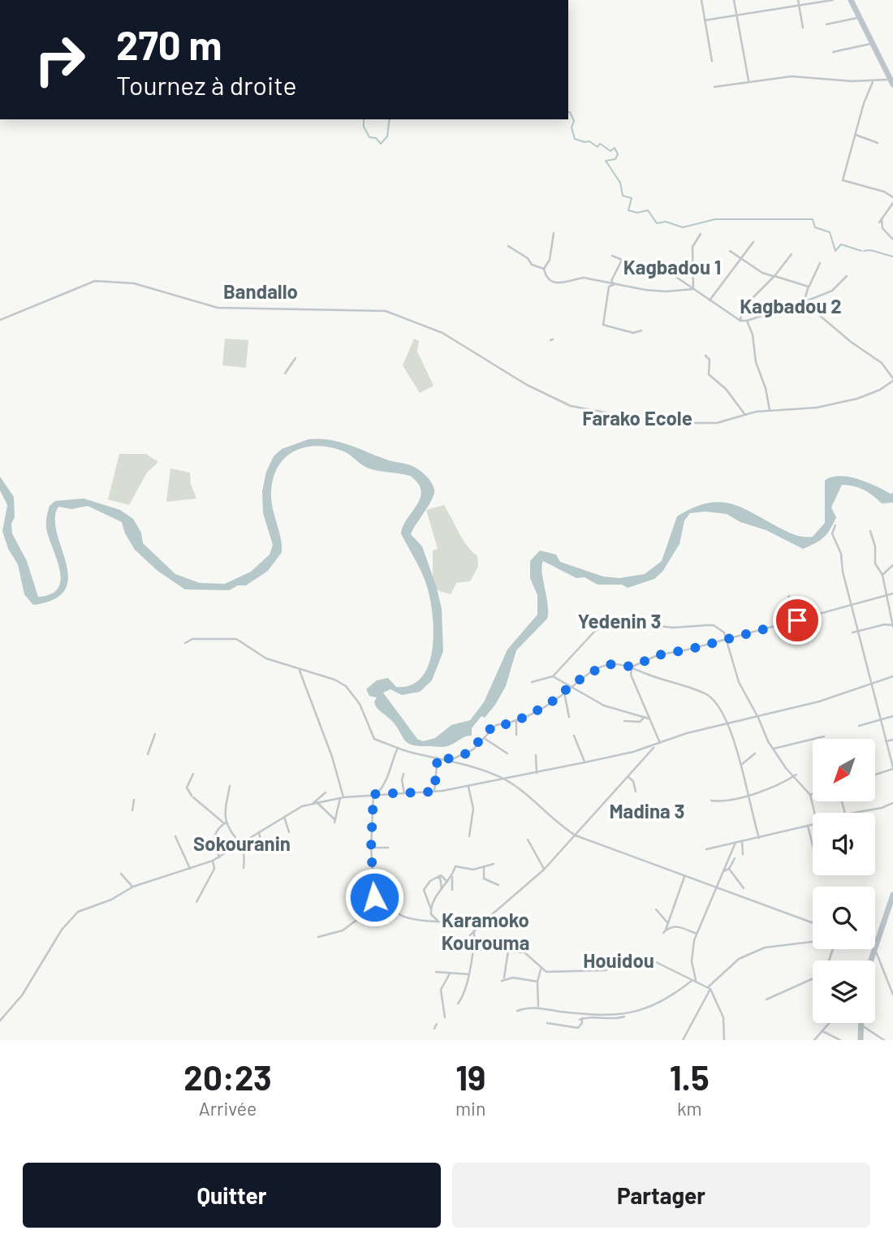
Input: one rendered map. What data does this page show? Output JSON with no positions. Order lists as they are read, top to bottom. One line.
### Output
{"districts":["Kagbadou 1","Bandallo","Kagbadou 2","Farako Ecole","Yedenin 3","Madina 3","Sokouranin","Karamoko Kourouma","Houidou"],"north":"bottom left","page":{"turn":["270 m","Tournez à droite"],"eta":["20:23","Arrivée","19","min","1.5","km"],"buttons":["Quitter","Partager"]}}
